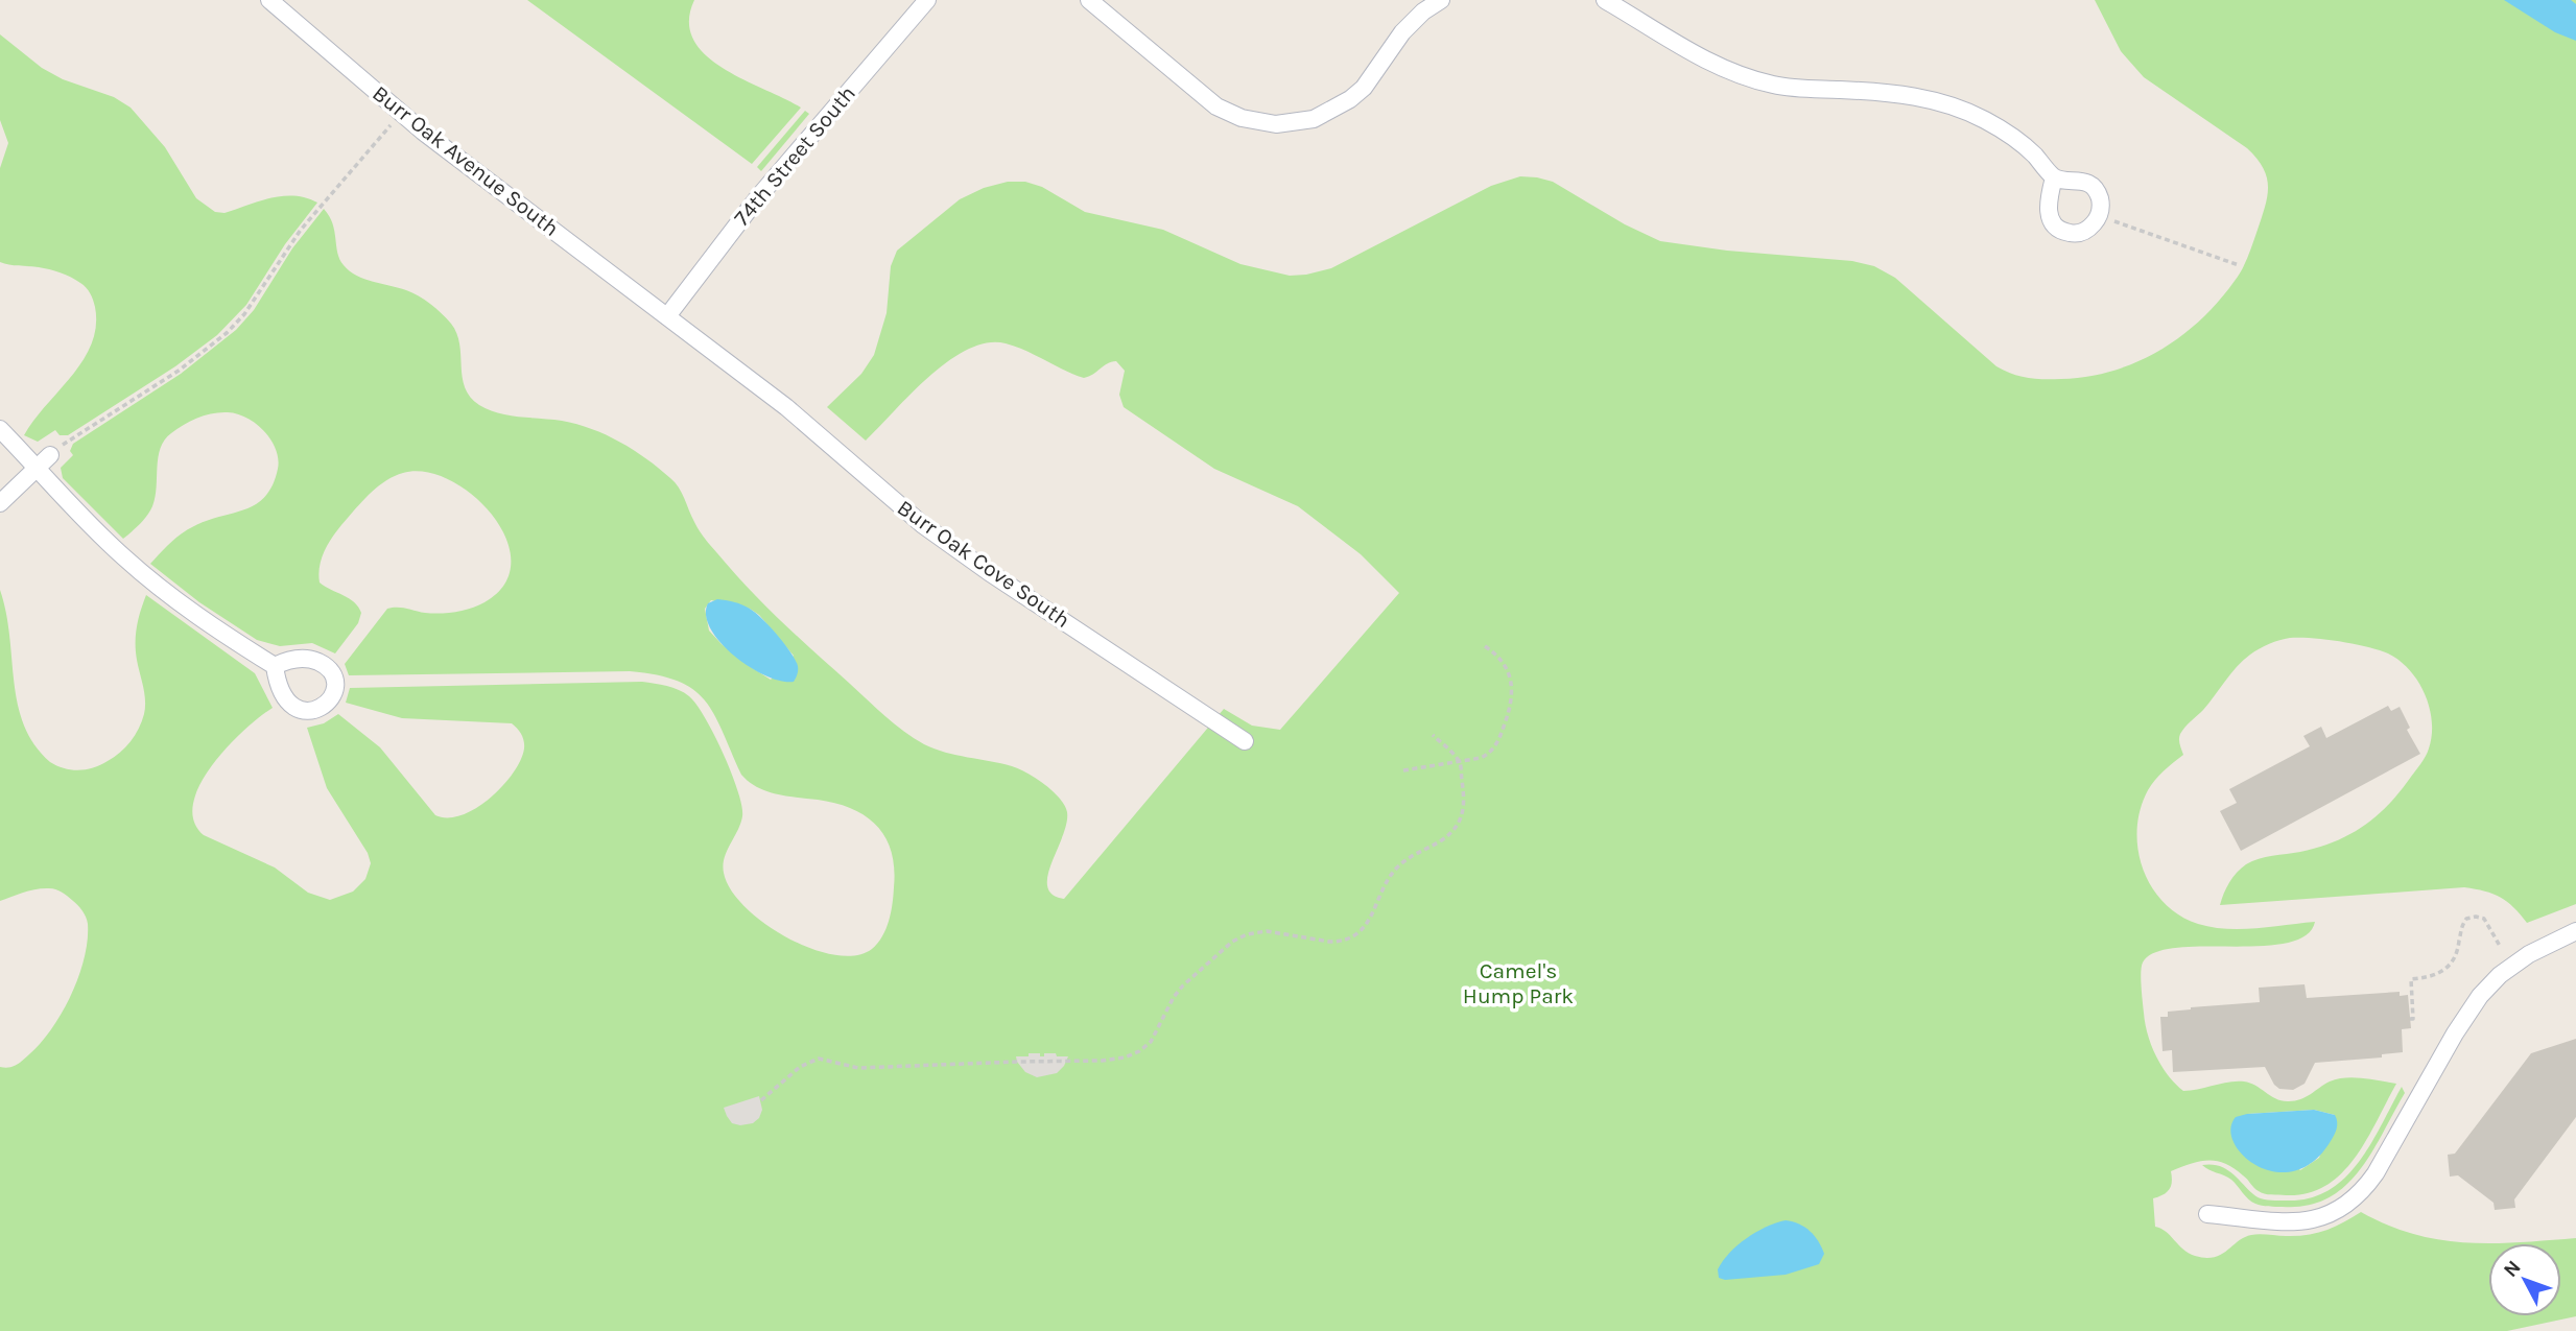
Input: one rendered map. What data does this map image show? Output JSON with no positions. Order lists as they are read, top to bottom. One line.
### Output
{"streets":{"street":["74th Street South","Burr Oak Avenue South","Burr Oak Cove South"]},"crossings":[["74th Street South","Burr Oak Avenue South"],["74th Street South","Burr Oak Cove South"],["Burr Oak Avenue South","Burr Oak Cove South"]],"parks":["Camel's Hump Park"],"north":"top left"}
